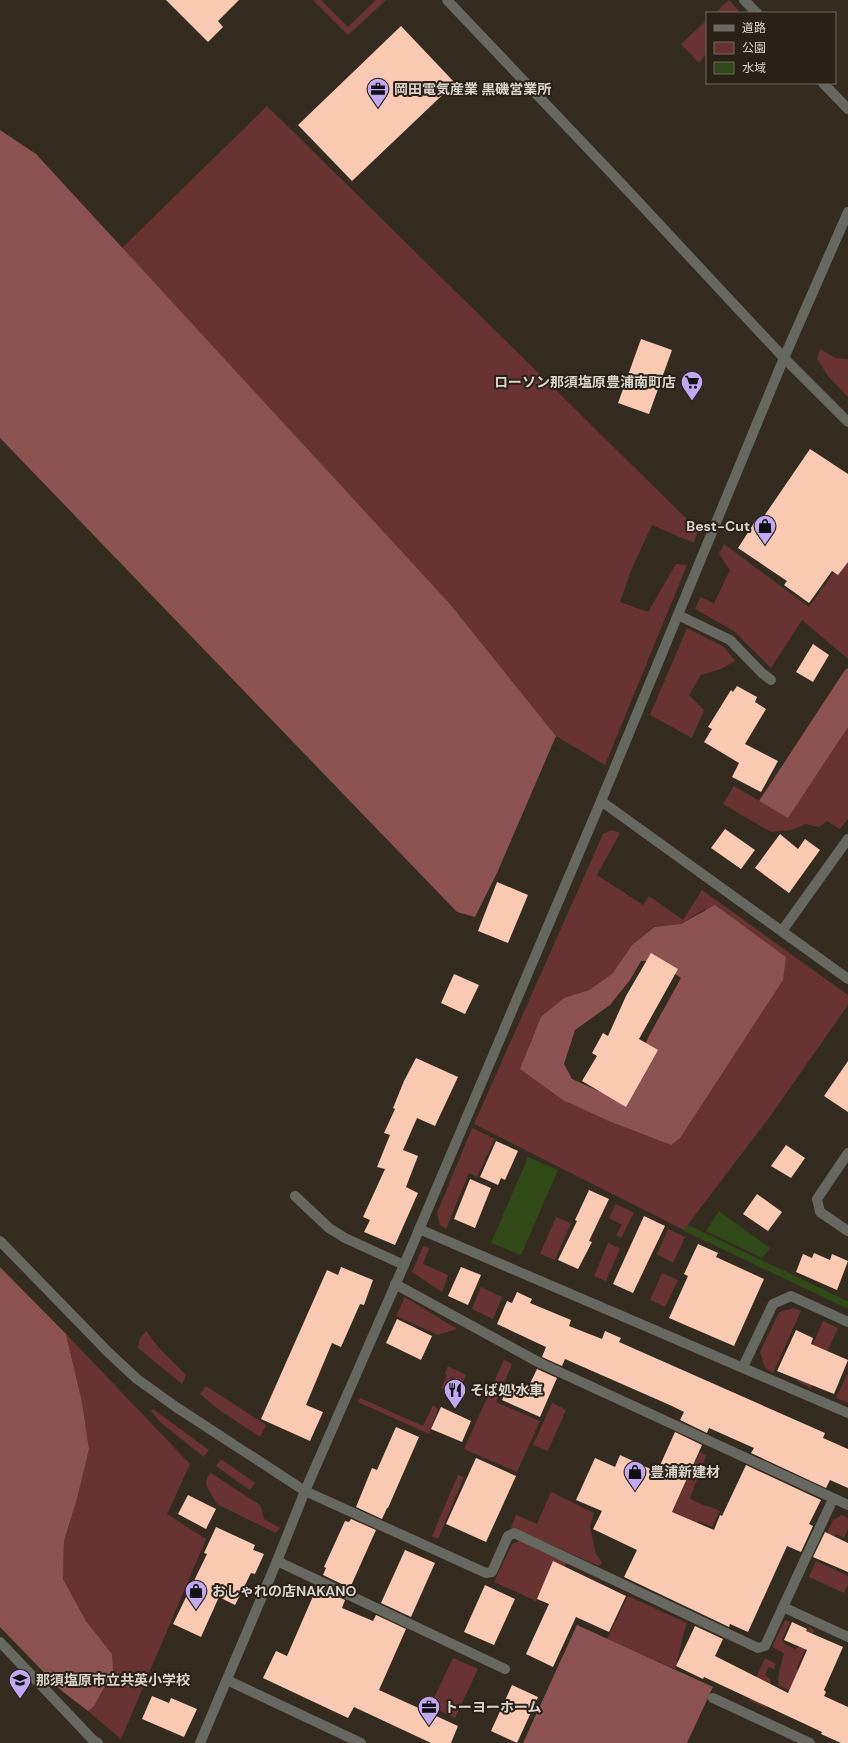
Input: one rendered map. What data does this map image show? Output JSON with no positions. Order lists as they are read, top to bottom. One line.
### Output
{"places":{"office":["岡田電気産業 黒磯営業所","トーヨーホーム"],"supermarket":["ローソン那須塩原豊浦南町店"],"shop":["Best-Cut","豊浦新建材","おしゃれの店NAKANO"],"restaurant":["そば処 水車"],"school or university":["那須塩原市立共英小学校"]},"legend":["道路","公園","水域"]}
